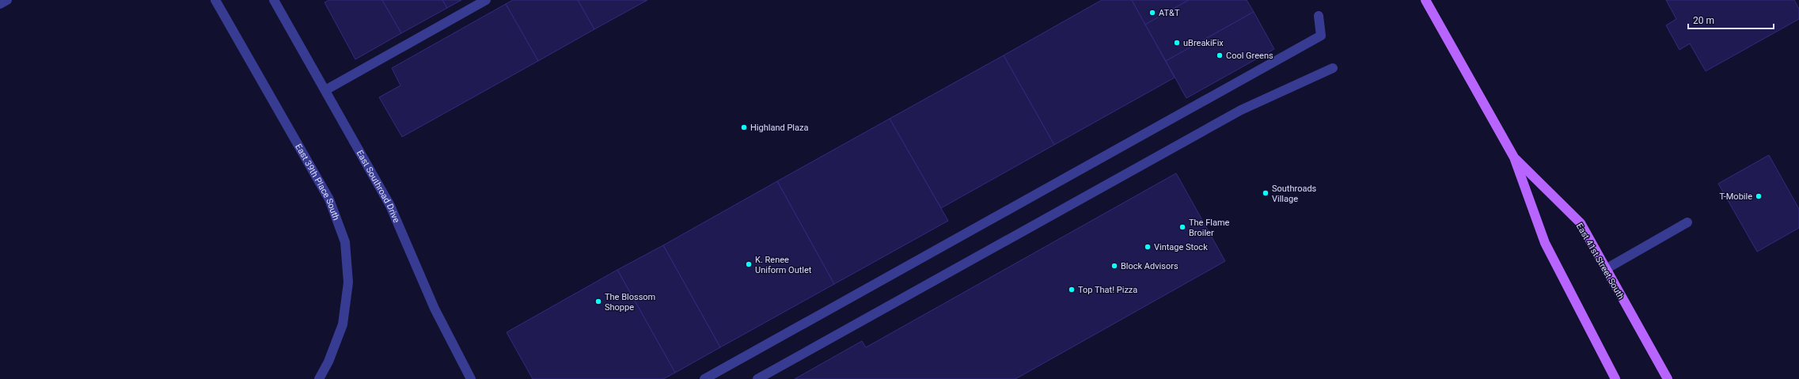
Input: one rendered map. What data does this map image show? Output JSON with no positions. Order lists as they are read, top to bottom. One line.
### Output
{"streets":{"main road":["East 41st Street South"],"street":["East 39th Place South","East Southroad Drive"]},"places":["AT&T","uBreakiFix","Cool Greens","Highland Plaza","Southroads Village","T-Mobile","The Flame Broiler","Vintage Stock","K. Renee Uniform Outlet","Block Advisors","Top That! Pizza","The Blossom Shoppe"],"scale_bar":"20 m"}
